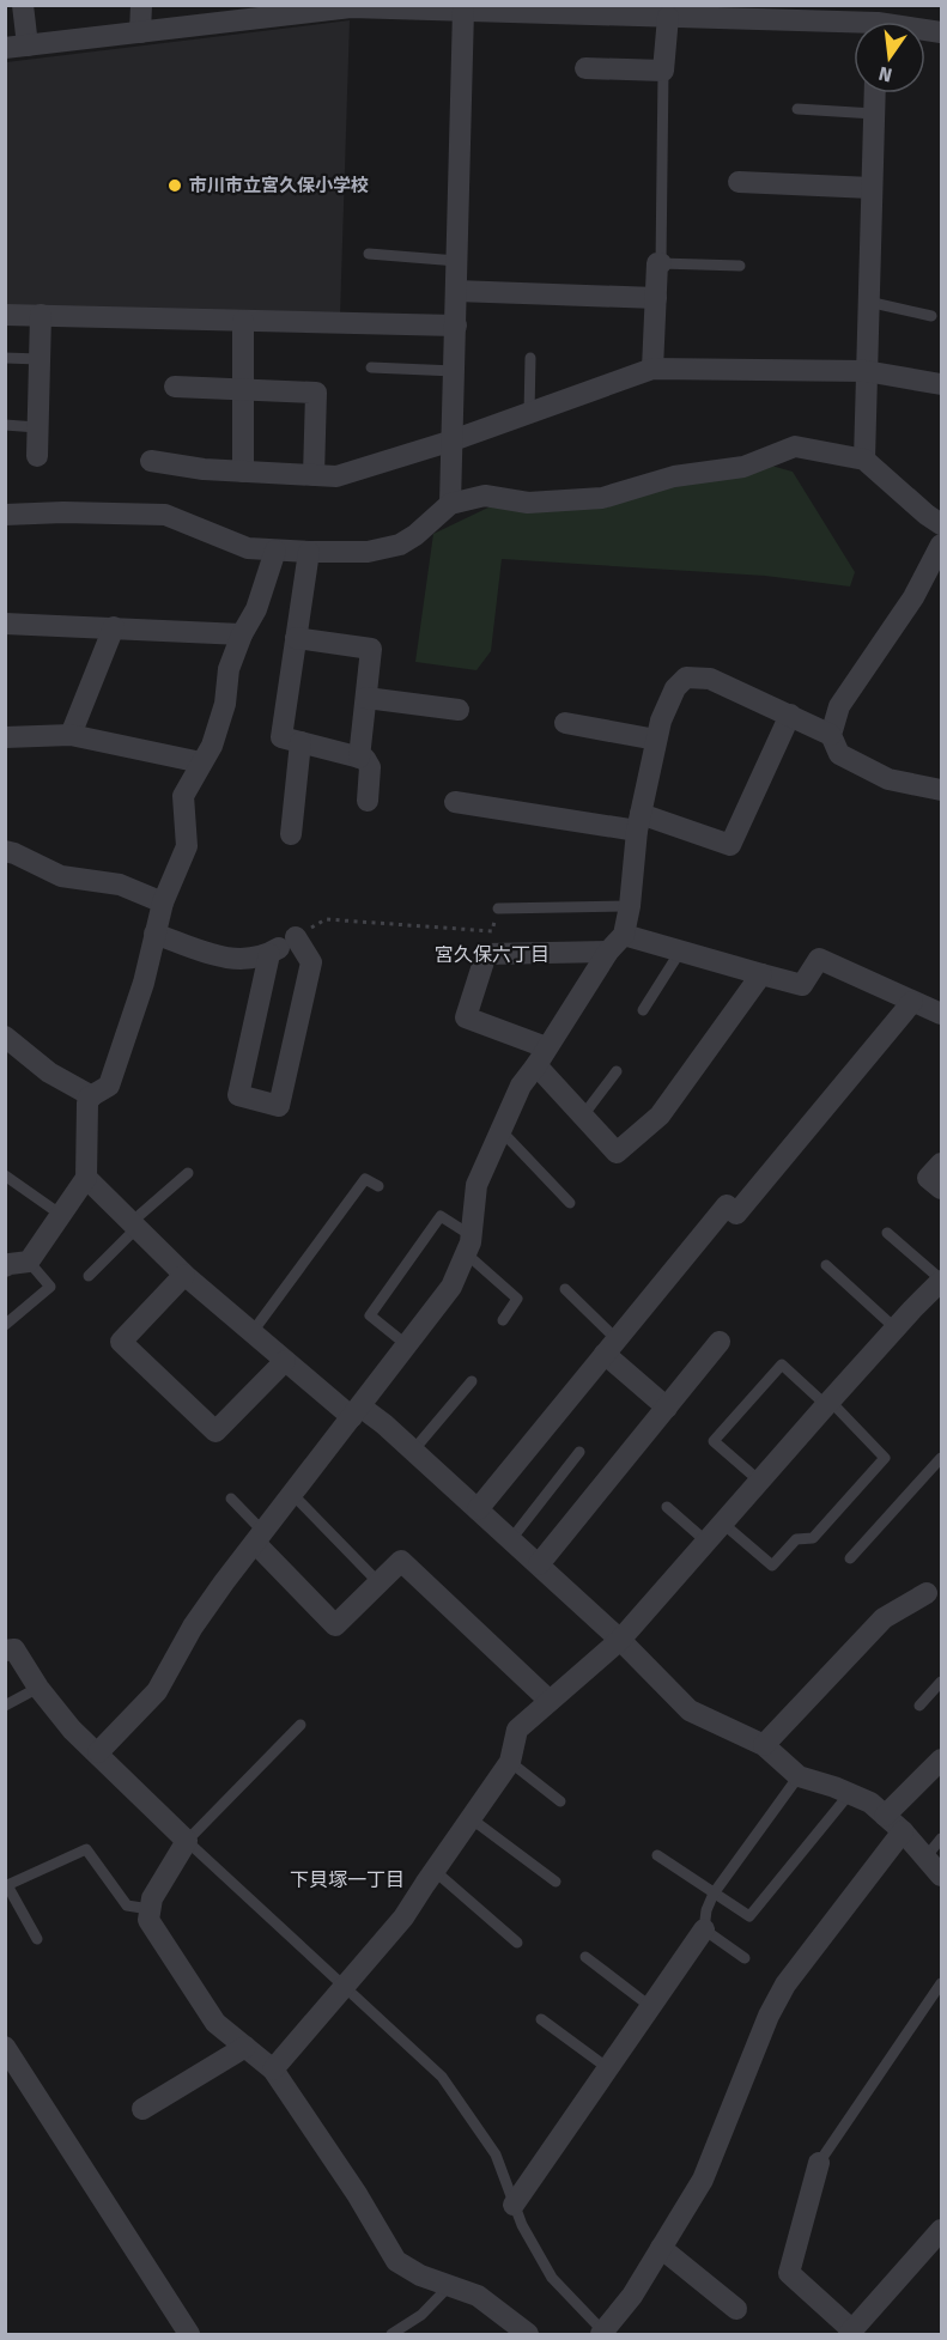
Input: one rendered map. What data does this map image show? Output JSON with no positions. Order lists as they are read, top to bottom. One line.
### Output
{"districts":["宮久保六丁目","下貝塚一丁目"],"places":["市川市立宮久保小学校"],"north":"bottom"}
